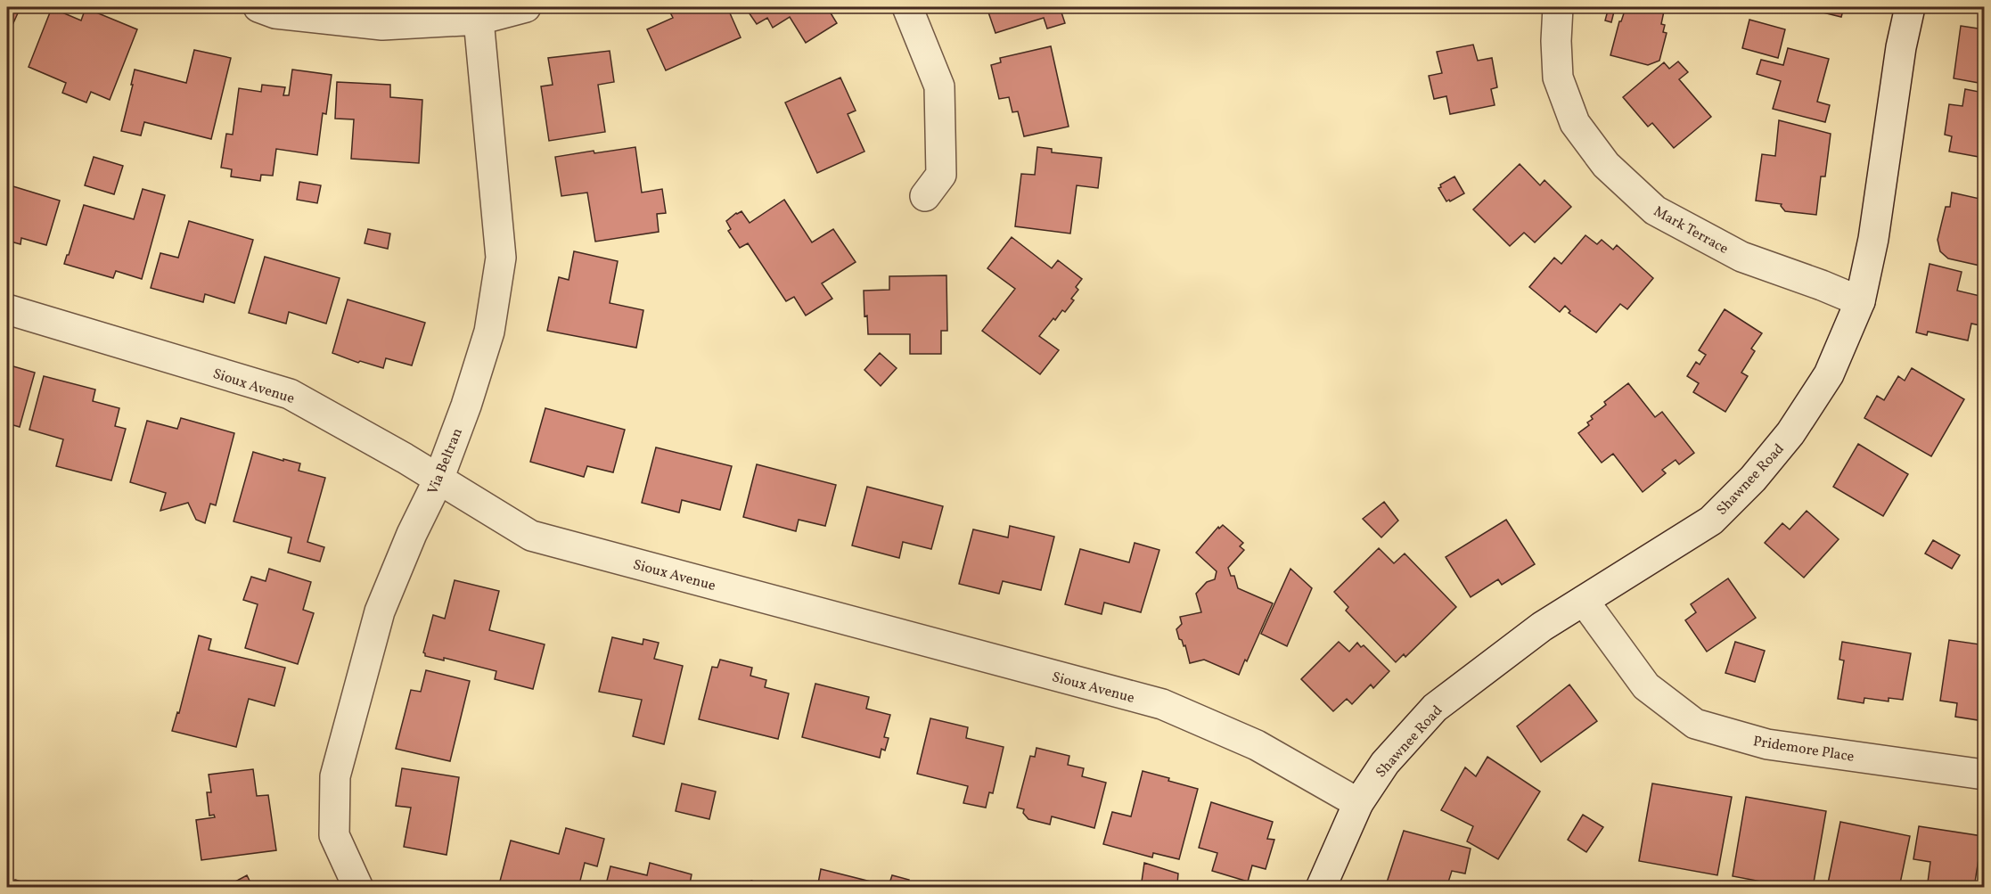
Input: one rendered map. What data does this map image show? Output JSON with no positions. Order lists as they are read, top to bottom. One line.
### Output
{"streets":{"street":["Mark Terrace","Sioux Avenue","Via Beltran","Shawnee Road","Pridemore Place"]},"crossings":[["Mark Terrace","Shawnee Road"],["Sioux Avenue","Via Beltran"],["Sioux Avenue","Shawnee Road"],["Shawnee Road","Pridemore Place"]]}
